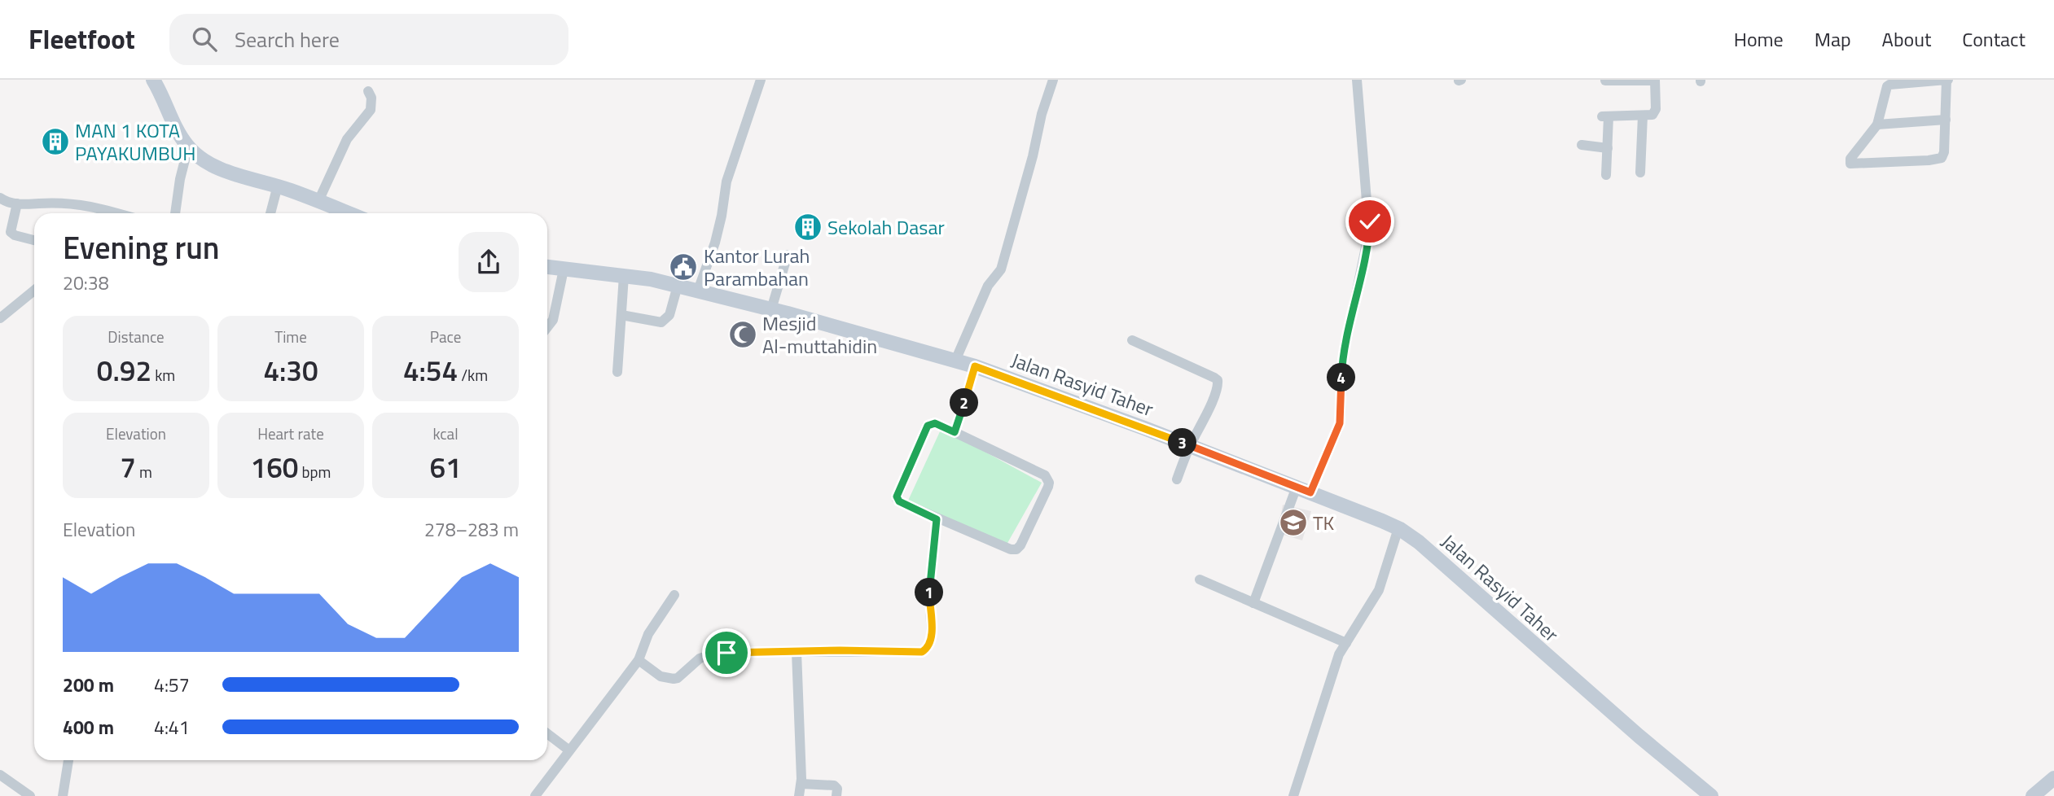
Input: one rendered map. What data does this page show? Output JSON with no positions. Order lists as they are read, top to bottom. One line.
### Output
{"streets":{"street":["Jalan Rasyid Taher"]},"places":{"building":["MAN 1 KOTA PAYAKUMBUH","Sekolah Dasar"],"public building":["Kantor Lurah Parambahan"],"mosque":["Mesjid Al-muttahidin"],"school or university":["TK"]},"page":{"header":"Fleetfoot","search":"Search here","nav":["Home","Map","About","Contact"],"heading":["Evening run","20:38"],"stats":[["Distance","0.92 km"],["Time","4:30"],["Pace","4:54 /km"],["Elevation","7 m"],["Heart rate","160 bpm"],["kcal","61"]],"pins":["4","2","3","1"],"chart":["Elevation","278–283 m"],"list":[{"name":"200 m","note":"4:57"},{"name":"400 m","note":"4:41"}]}}
